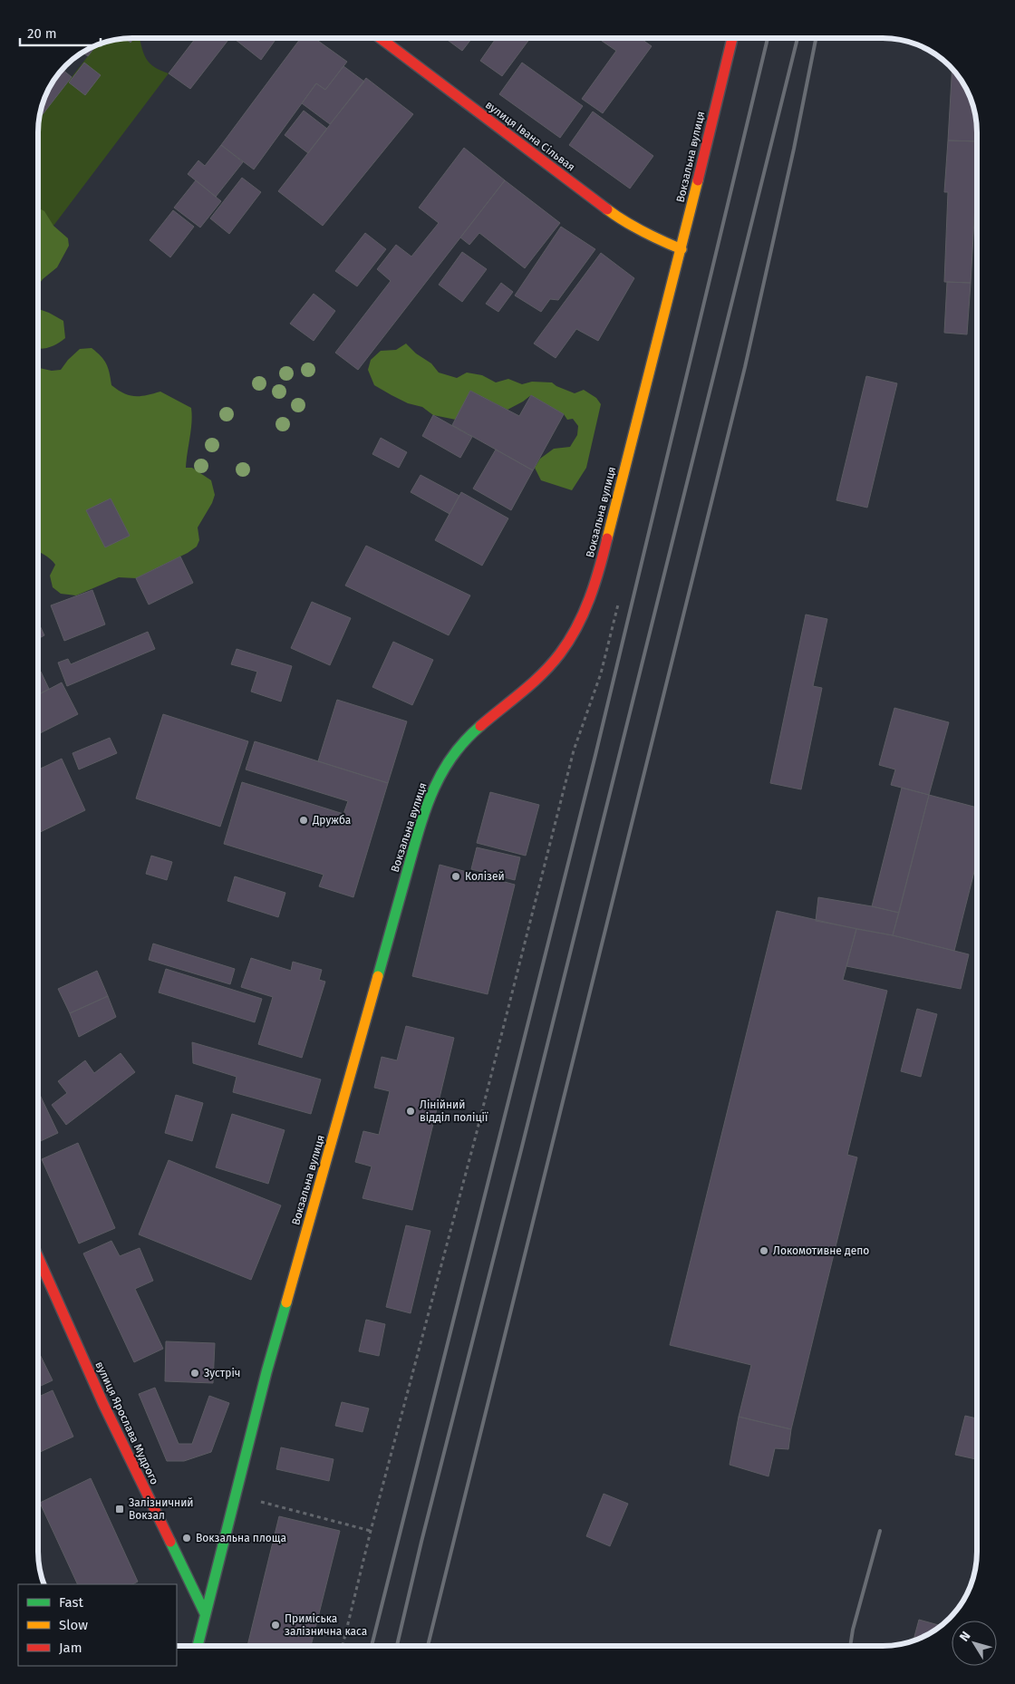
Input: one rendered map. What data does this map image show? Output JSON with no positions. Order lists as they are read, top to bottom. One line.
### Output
{"streets":{"street":["вулиця Івана Сільвая","Вокзальна вулиця","вулиця Ярослава Мудрого"]},"crossings":[["вулиця Івана Сільвая","Вокзальна вулиця"],["Вокзальна вулиця","вулиця Ярослава Мудрого"]],"places":{"other":["Дружба","Колізей","Лінійний відділ поліції","Локомотивне депо","Зустріч","Вокзальна площа","Приміська залізнична каса"],"transit":["Залізничний Вокзал"]},"legend":["Fast","Slow","Jam"],"scale_bar":"20 m","north":"top left"}
